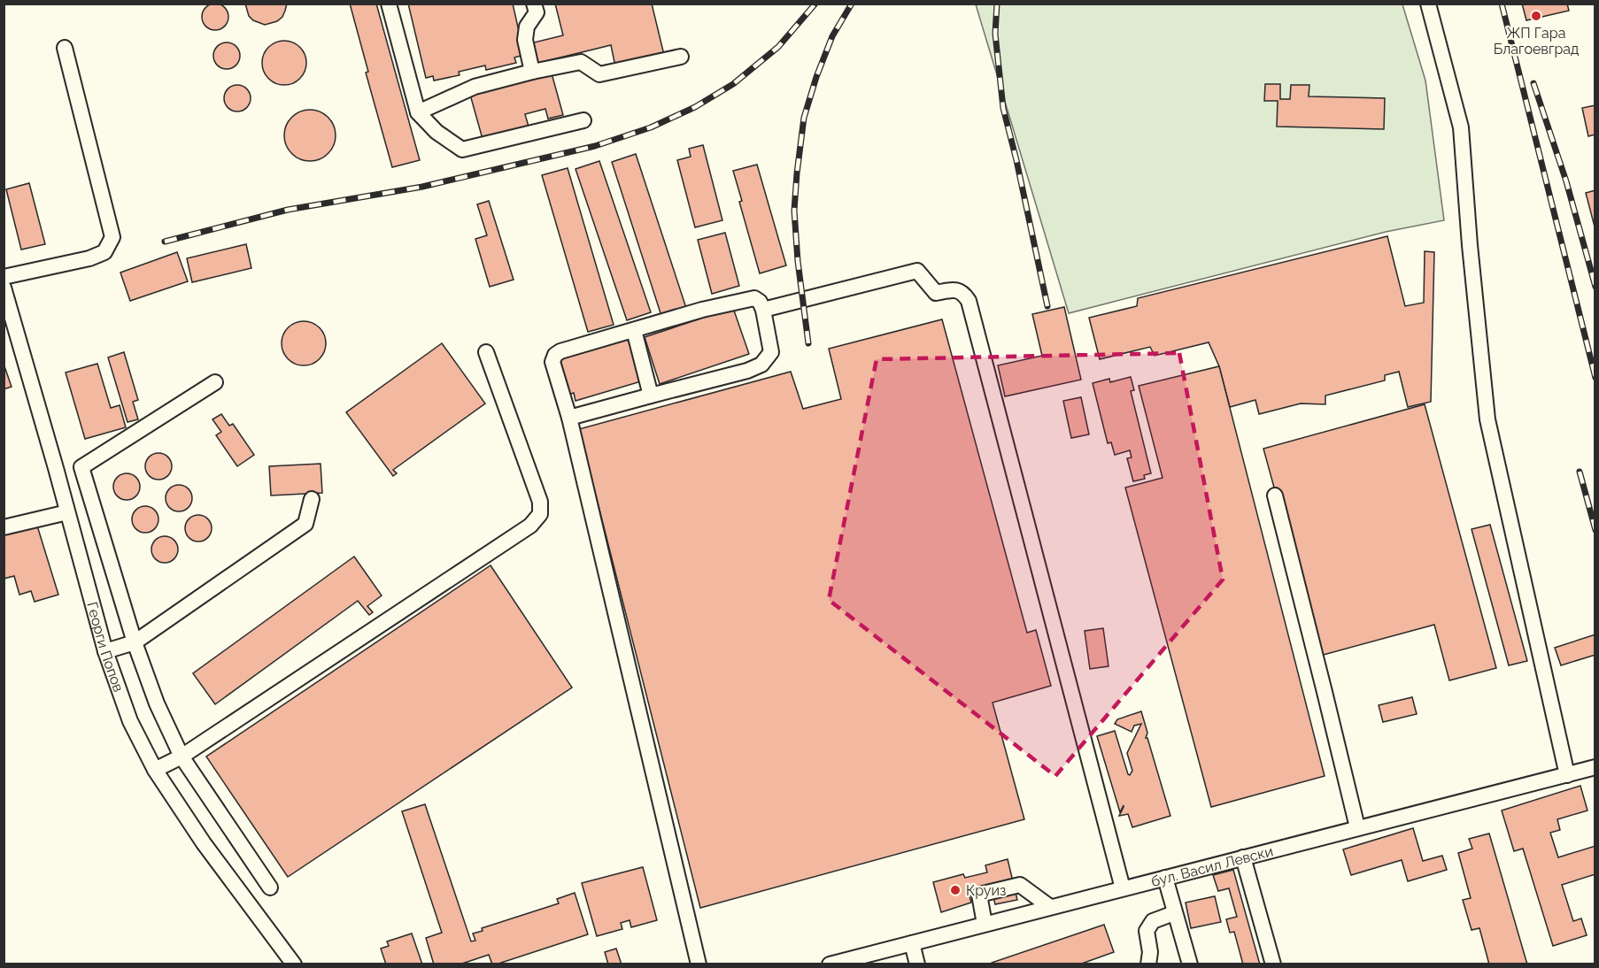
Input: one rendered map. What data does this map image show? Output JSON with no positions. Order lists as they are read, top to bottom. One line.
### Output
{"streets":{"street":["Георги Попов","бул. Васил Левски"]},"places":["ЖП Гара Благоевград","Круиз"]}
